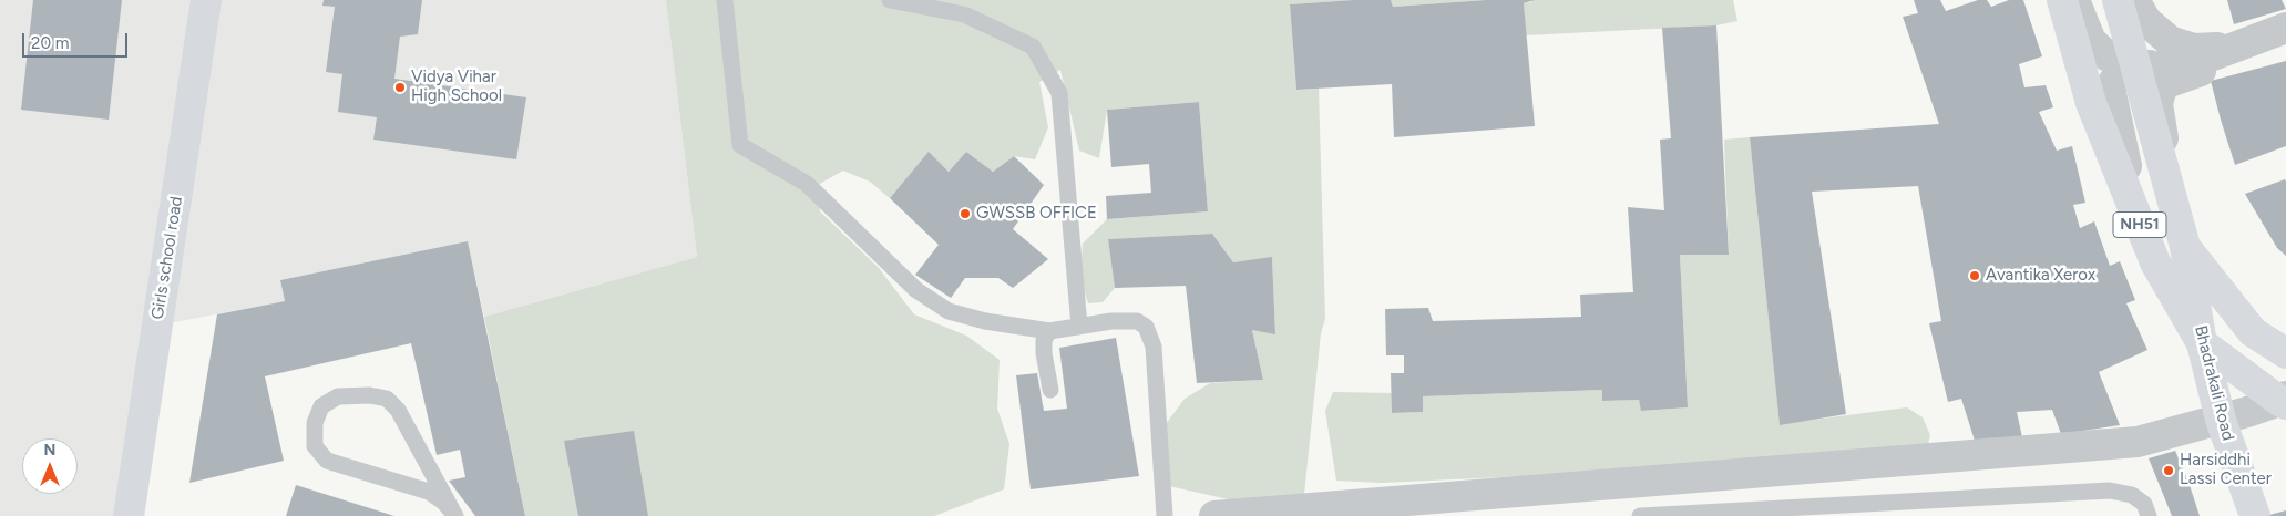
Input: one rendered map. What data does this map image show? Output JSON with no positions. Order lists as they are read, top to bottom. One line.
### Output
{"streets":{"main road":["NH51","Girls school road","Bhadrakali Road"]},"crossings":[["NH51","Bhadrakali Road"]],"places":["Vidya Vihar High School","GWSSB OFFICE","Avantika Xerox","Harsiddhi Lassi Center"],"scale_bar":"20 m","north":"top"}
